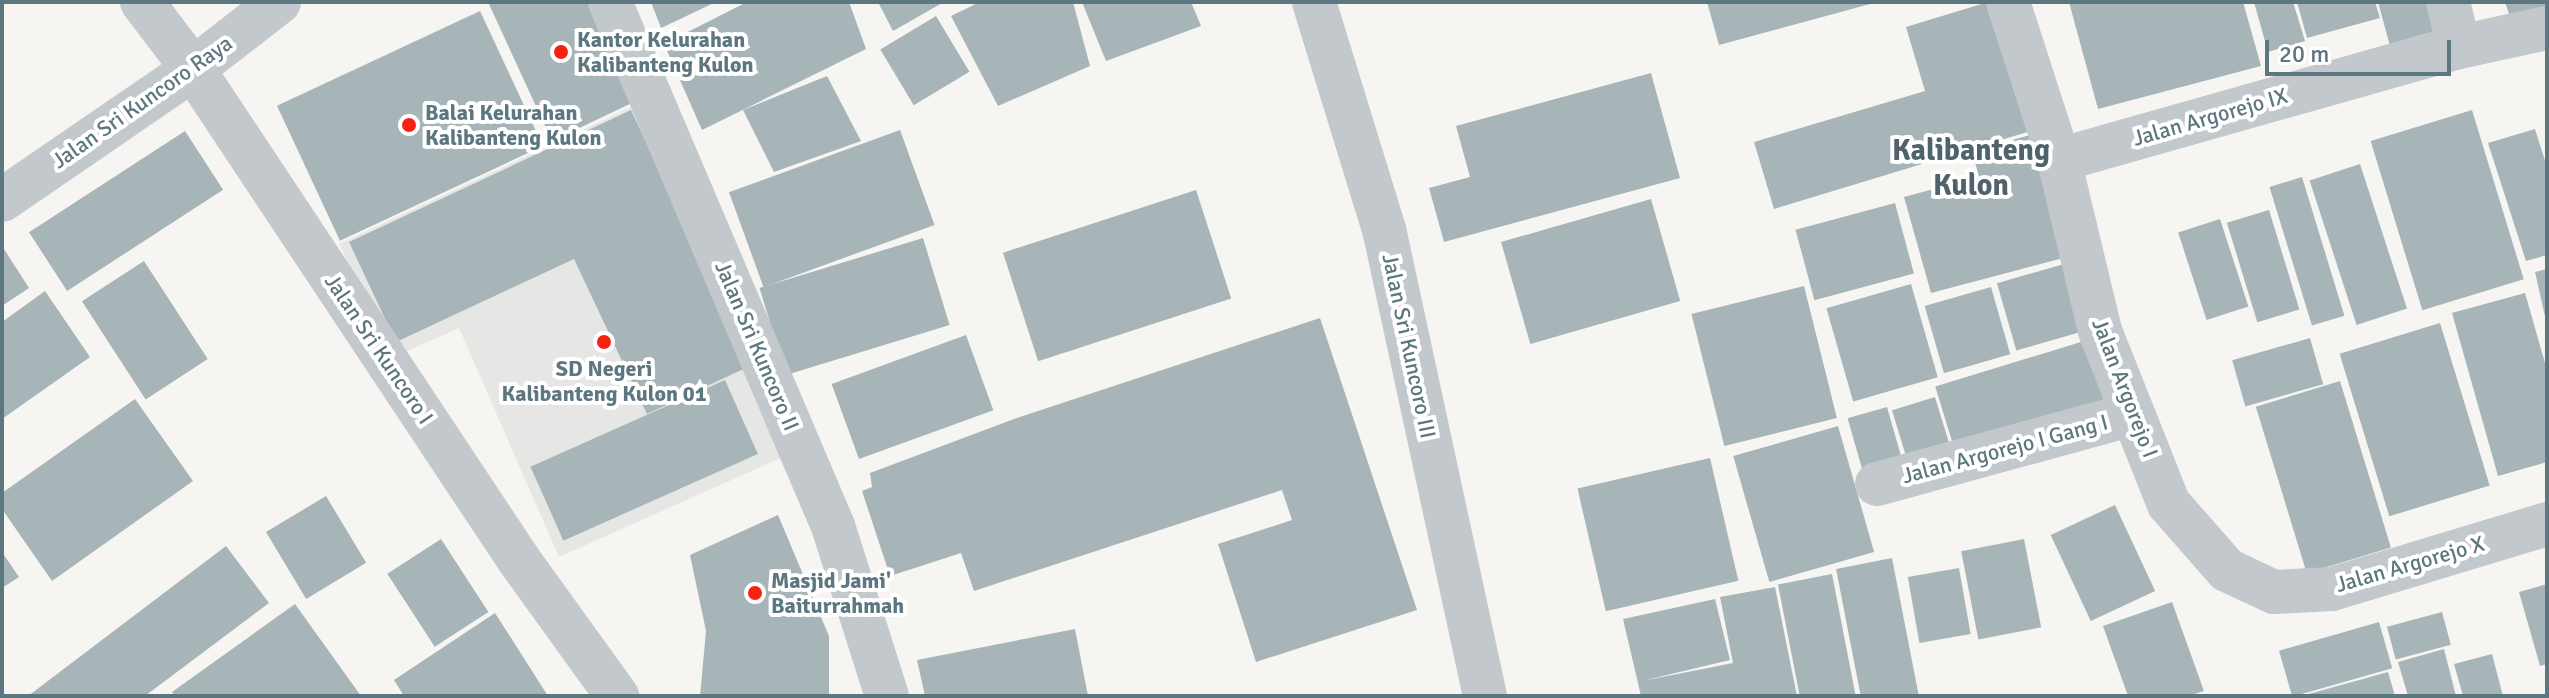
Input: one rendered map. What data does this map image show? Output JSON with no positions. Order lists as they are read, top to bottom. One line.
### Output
{"streets":{"street":["Jalan Sri Kuncoro Raya","Jalan Argorejo IX","Jalan Sri Kuncoro II","Jalan Sri Kuncoro III","Jalan Sri Kuncoro I","Jalan Argorejo I","Jalan Argorejo I Gang I","Jalan Argorejo X"]},"crossings":[["Jalan Sri Kuncoro Raya","Jalan Sri Kuncoro I"],["Jalan Argorejo IX","Jalan Argorejo I"],["Jalan Argorejo I","Jalan Argorejo I Gang I"],["Jalan Argorejo I","Jalan Argorejo X"]],"districts":["Kalibanteng Kulon"],"places":["Kantor Kelurahan Kalibanteng Kulon","Balai Kelurahan Kalibanteng Kulon","SD Negeri Kalibanteng Kulon 01","Masjid Jami' Baiturrahmah"],"scale_bar":"20 m"}
